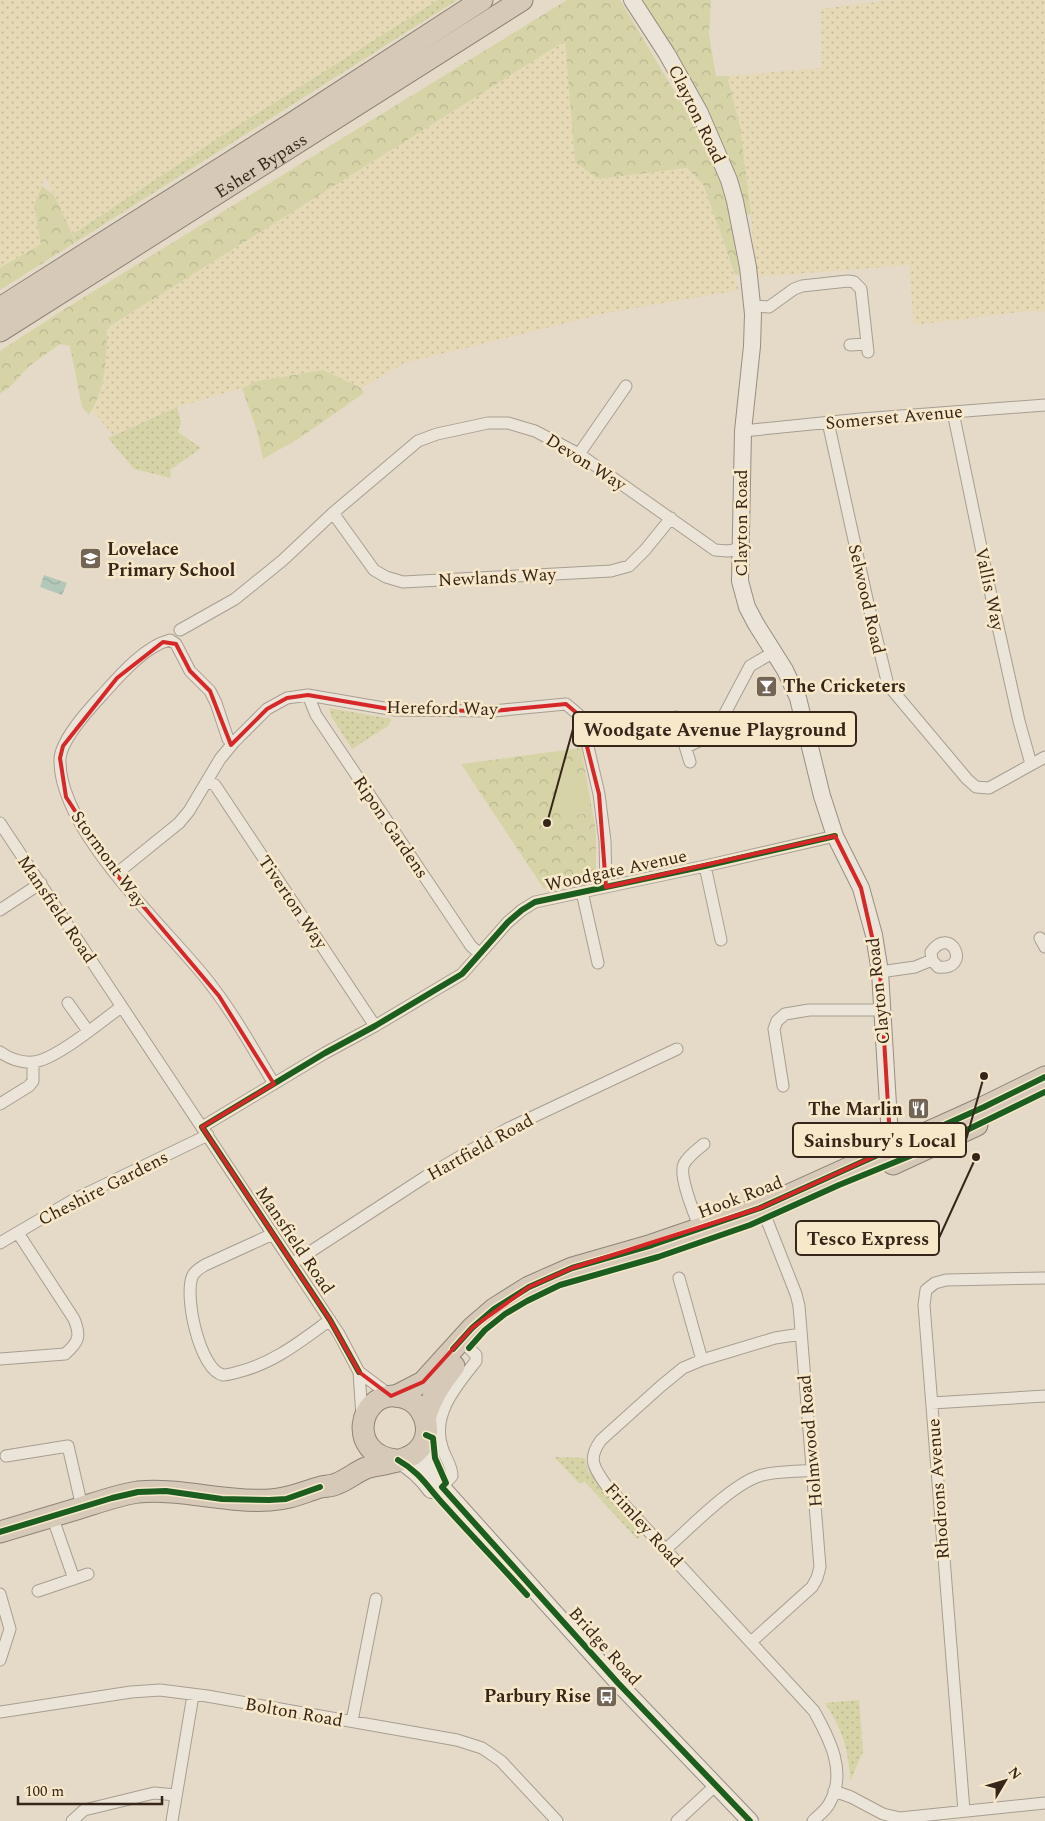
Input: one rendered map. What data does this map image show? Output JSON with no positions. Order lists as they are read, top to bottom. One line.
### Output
{"streets":{"highway":["Esher Bypass","Hook Road"],"street":["Clayton Road","Somerset Avenue","Devon Way","Newlands Way","Vallis Way","Selwood Road","Hereford Way","Ripon Gardens","Stormont Way","Woodgate Avenue","Tiverton Way","Mansfield Road","Hartfield Road","Cheshire Gardens","Holmwood Road","Rhodrons Avenue","Frimley Road","Bridge Road","Bolton Road"]},"crossings":[["Clayton Road","Somerset Avenue"],["Clayton Road","Devon Way"],["Clayton Road","Woodgate Avenue"],["Clayton Road","Hook Road"],["Somerset Avenue","Vallis Way"],["Somerset Avenue","Selwood Road"],["Devon Way","Newlands Way"],["Vallis Way","Selwood Road"],["Hereford Way","Ripon Gardens"],["Hereford Way","Stormont Way"],["Hereford Way","Woodgate Avenue"],["Hereford Way","Tiverton Way"],["Ripon Gardens","Woodgate Avenue"],["Stormont Way","Woodgate Avenue"],["Woodgate Avenue","Tiverton Way"],["Woodgate Avenue","Mansfield Road"],["Woodgate Avenue","Cheshire Gardens"],["Mansfield Road","Hartfield Road"],["Mansfield Road","Cheshire Gardens"],["Mansfield Road","Hook Road"],["Mansfield Road","Bridge Road"],["Hook Road","Holmwood Road"],["Hook Road","Bridge Road"],["Holmwood Road","Frimley Road"]],"places":{"school or university":["Lovelace Primary School"],"bar":["The Cricketers"],"other":["Woodgate Avenue Playground","Sainsbury's Local","Tesco Express"],"restaurant":["The Marlin"],"bus stop":["Parbury Rise"]},"scale_bar":"100 m","north":"top right"}
